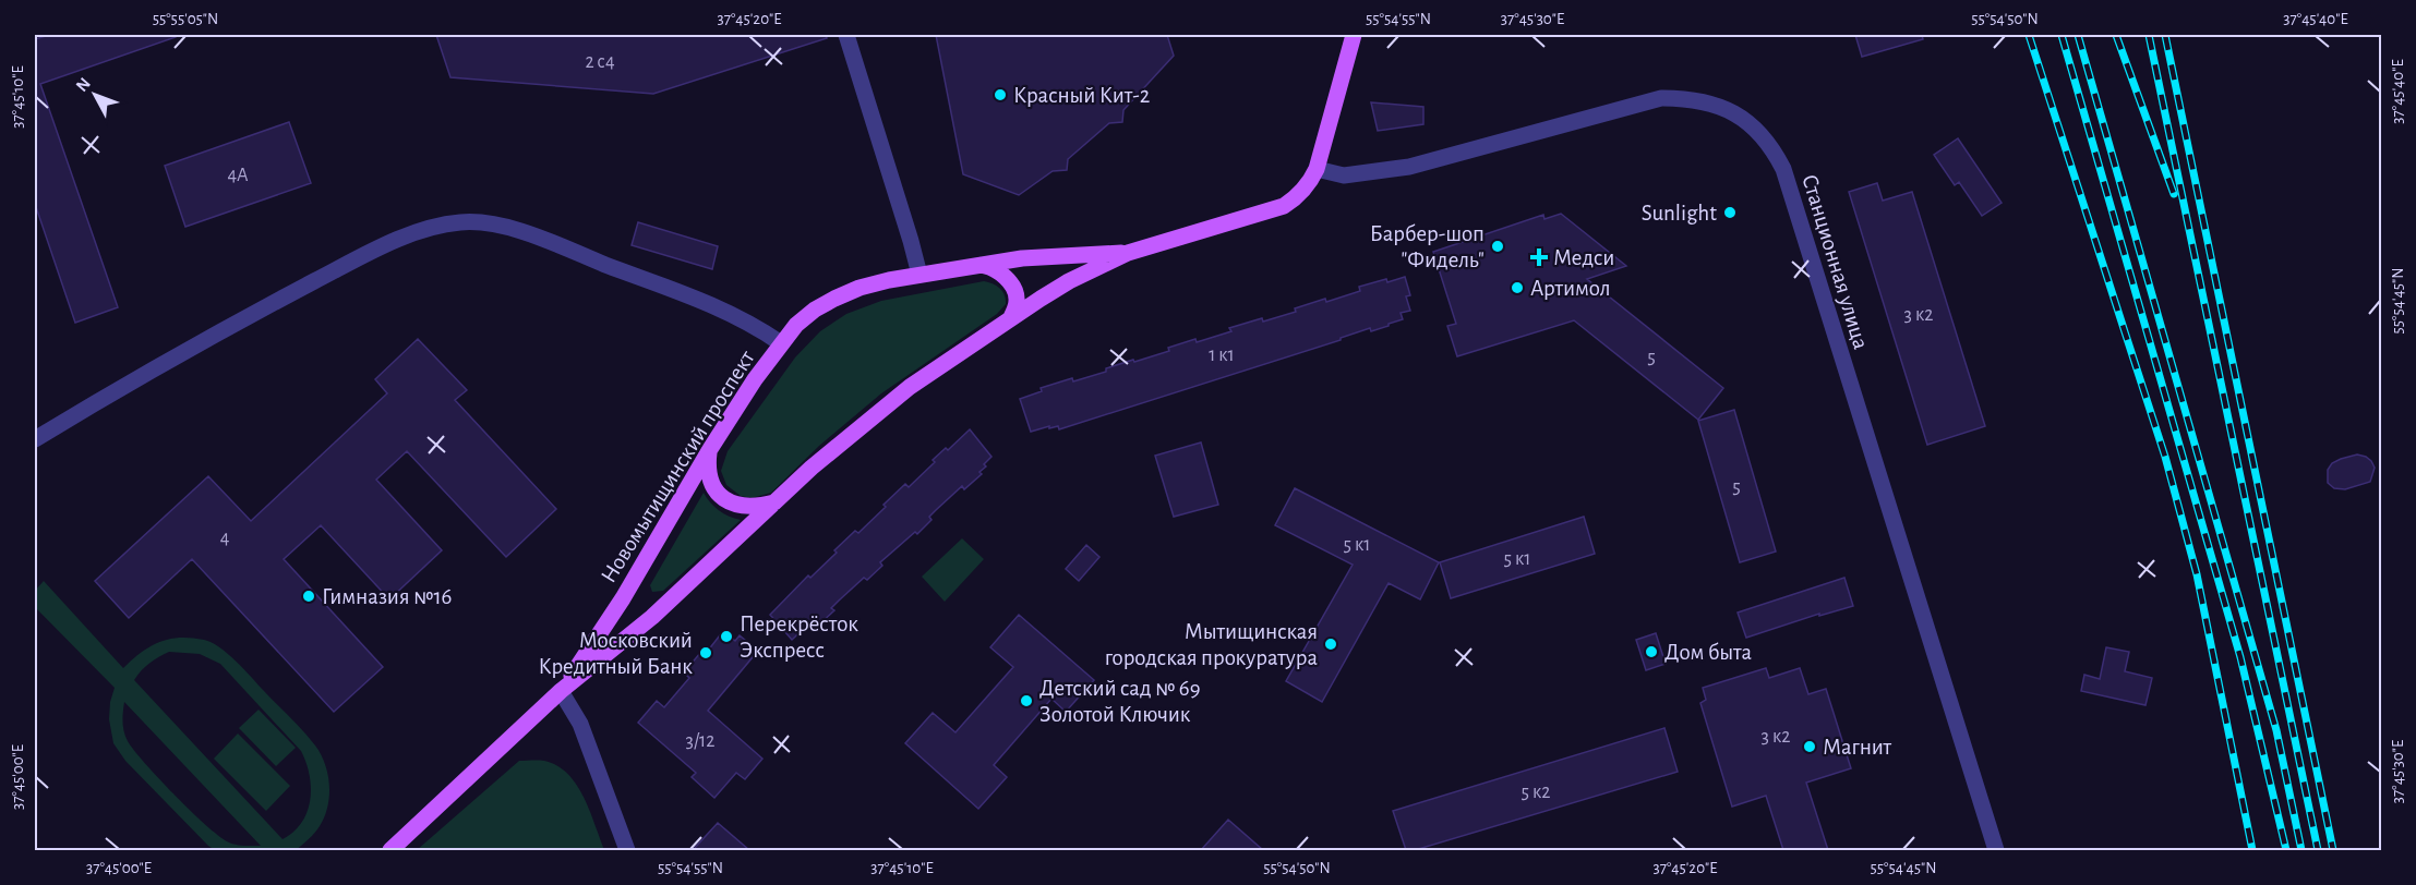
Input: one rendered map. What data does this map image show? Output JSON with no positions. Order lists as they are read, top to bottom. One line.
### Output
{"streets":{"main road":["Новомытищинский проспект"],"street":["Станционная улица"]},"crossings":[["Станционная улица","Новомытищинский проспект"]],"places":{"other":["Красный Кит-2","Sunlight","Барбер-шоп \"Фидель\"","Артимол","Гимназия №16","Перекрёсток Экспресс","Мытищинская городская прокуратура","Дом быта","Московский Кредитный Банк","Детский сад № 69 Золотой Ключик","Магнит"],"health":["Медси"]},"house_numbers":["2 с4","4А","3 к2","1 к1","5","5","4","5 к1","5 к1","3 к2","3/12","5 к2"],"north":"top left","coordinates":["55°55'05\"N","37°45'20\"E","55°54'55\"N","37°45'30\"E","55°54'50\"N","37°45'40\"E","37°45'10\"E","55°54'45\"N","37°45'00\"E"]}
